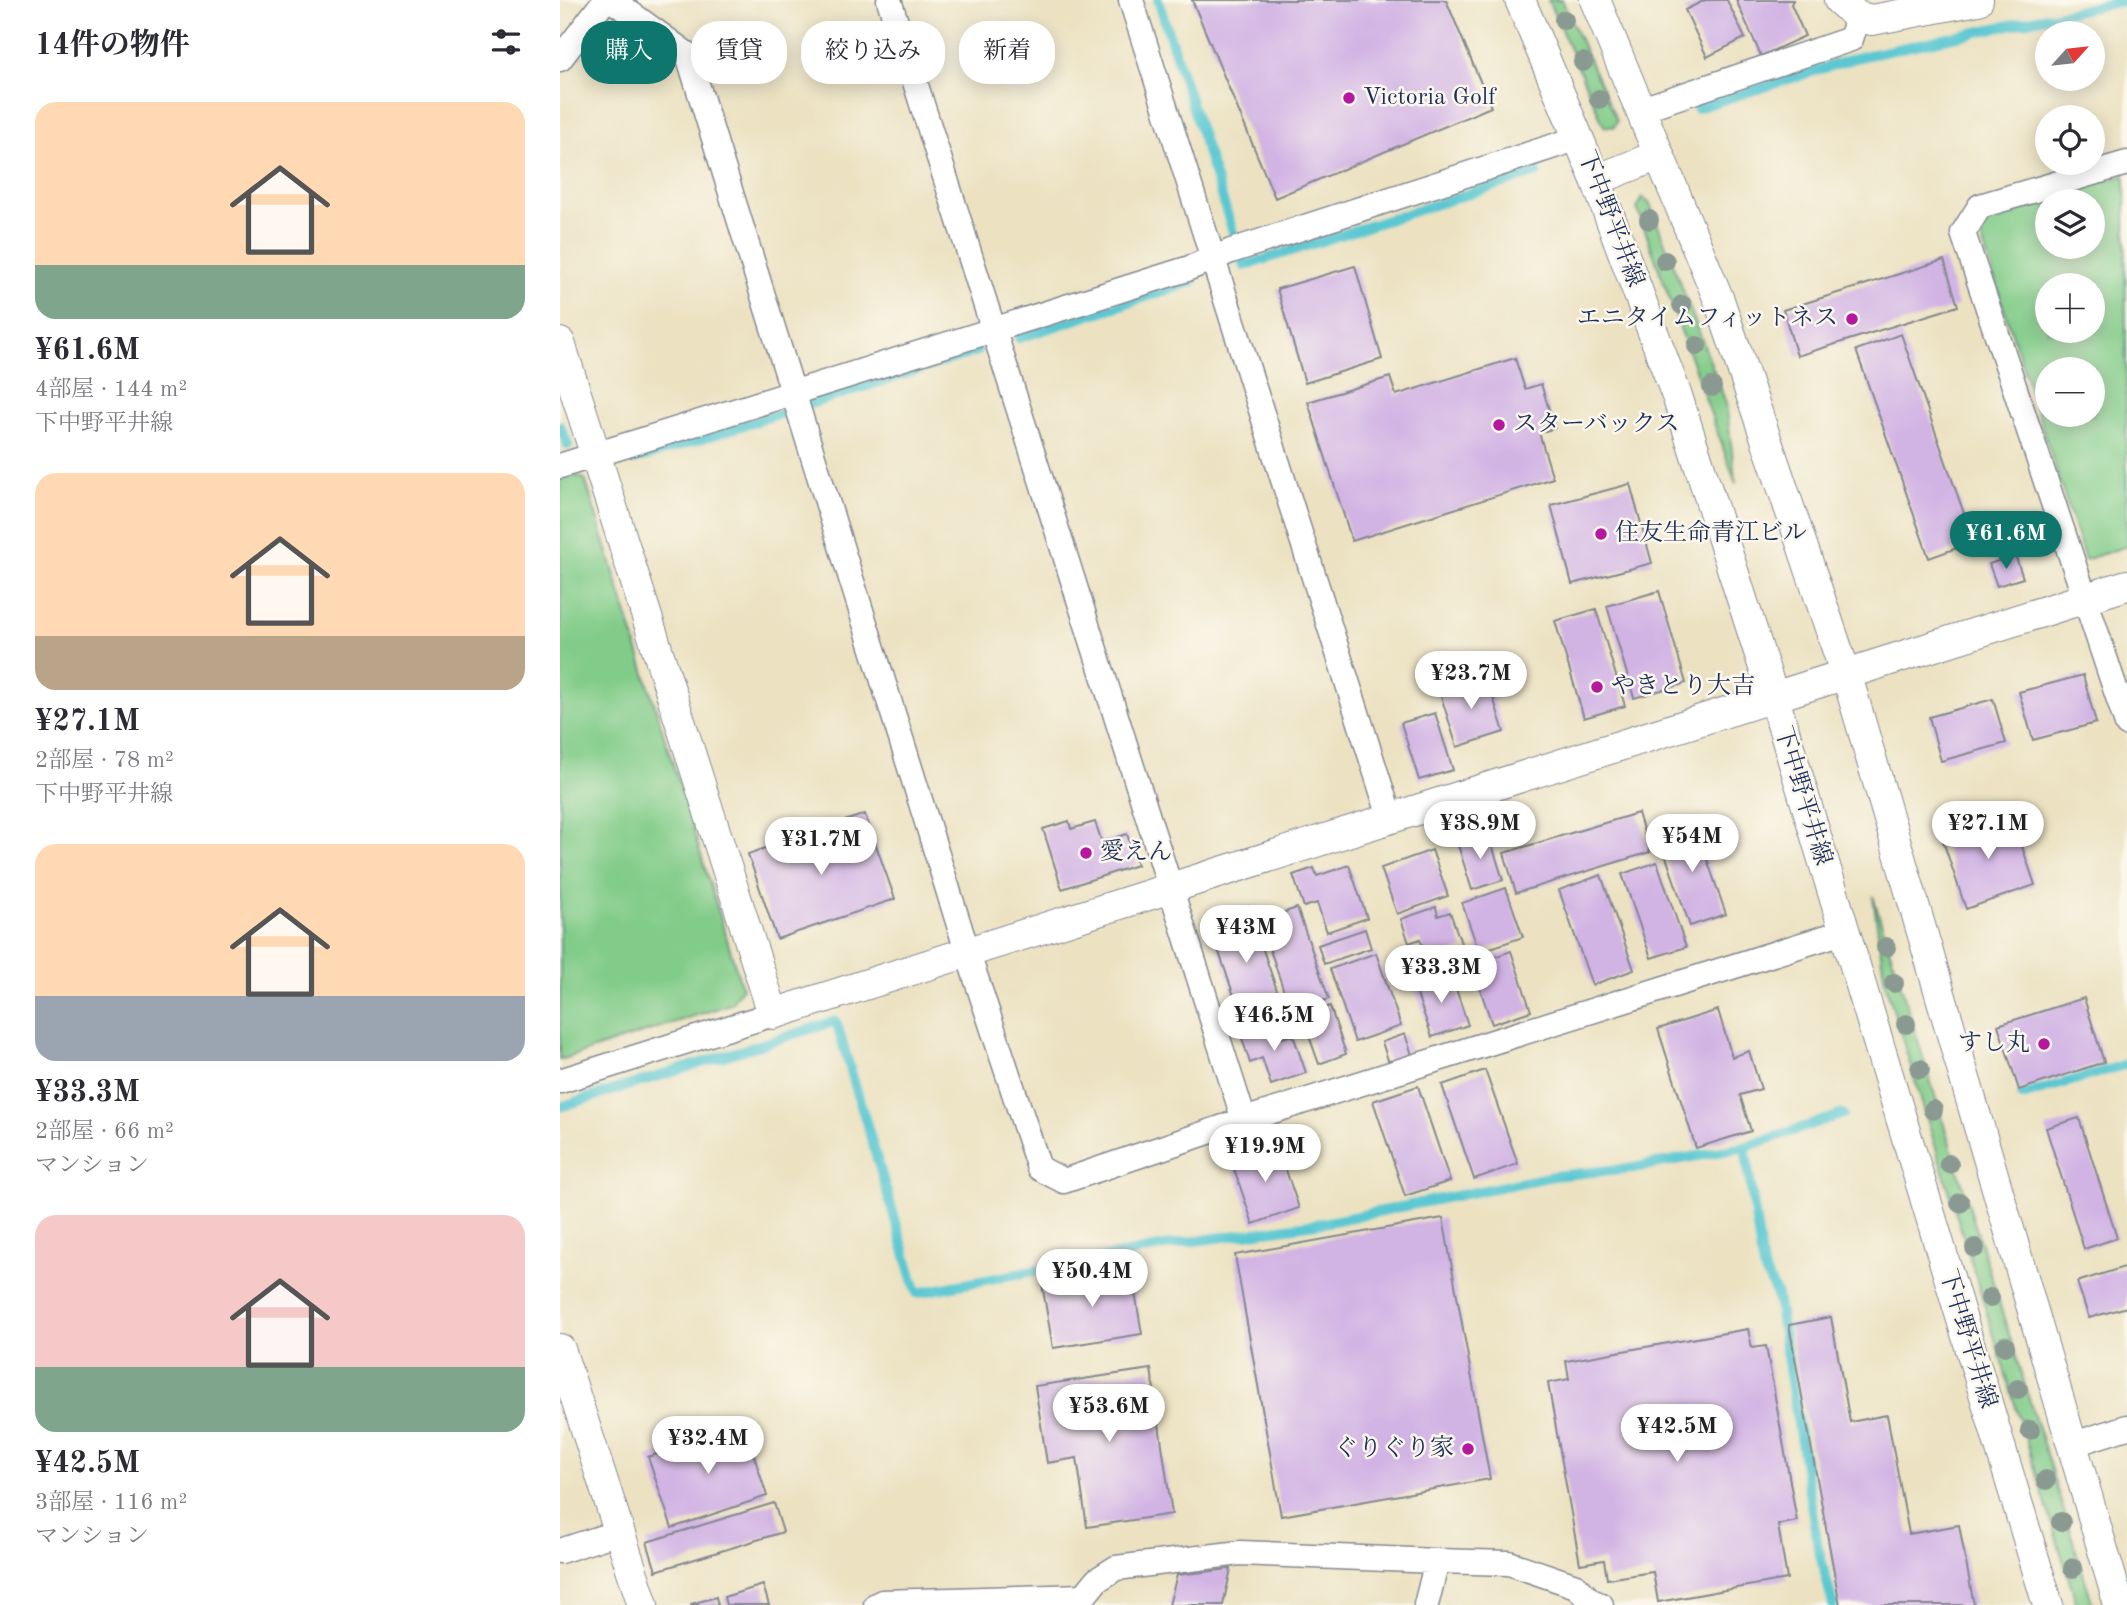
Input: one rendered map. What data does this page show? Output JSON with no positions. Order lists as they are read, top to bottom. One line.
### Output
{"streets":{"street":["下中野平井線"]},"places":["Victoria Golf","エニタイムフィットネス","スターバックス","住友生命青江ビル","やきとり大吉","愛えん","すし丸","ぐりぐり家"],"north":"top right","page":{"heading":"14件の物件","map_buttons":["+","−"],"chip":["購入","賃貸","絞り込み","新着"],"list":[{"name":"¥61.6M","note":"4部屋 · 144 m² · 下中野平井線"},{"name":"¥27.1M","note":"2部屋 · 78 m² · 下中野平井線"},{"name":"¥33.3M","note":"2部屋 · 66 m² · マンション"},{"name":"¥42.5M","note":"3部屋 · 116 m² · マンション"}],"price":["¥61.6M","¥23.7M","¥38.9M","¥27.1M","¥54M","¥31.7M","¥43M","¥33.3M","¥46.5M","¥19.9M","¥50.4M","¥53.6M","¥42.5M","¥32.4M"]}}
